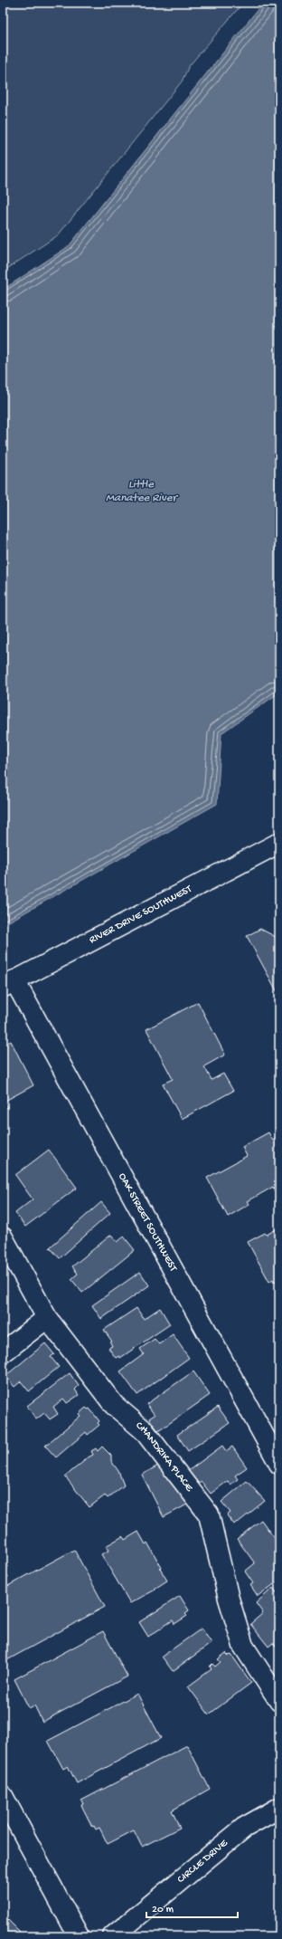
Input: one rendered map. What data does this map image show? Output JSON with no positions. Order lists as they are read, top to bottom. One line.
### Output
{"streets":{"street":["RIVER DRIVE SOUTHWEST","OAK STREET SOUTHWEST","CHANDRIKA PLACE","CIRCLE DRIVE"]},"crossings":[["RIVER DRIVE SOUTHWEST","OAK STREET SOUTHWEST"]],"water":["Little Manatee River"],"scale_bar":"20 m"}
